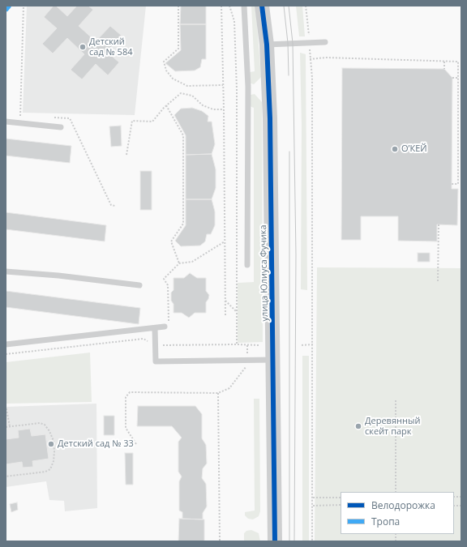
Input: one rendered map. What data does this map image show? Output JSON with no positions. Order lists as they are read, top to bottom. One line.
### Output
{"streets":{"street":["улица Юлиуса Фучика"]},"places":["Детский сад № 584","О’КЕЙ","Деревянный скейт парк","Детский сад № 33"],"legend":["Велодорожка","Тропа"]}
